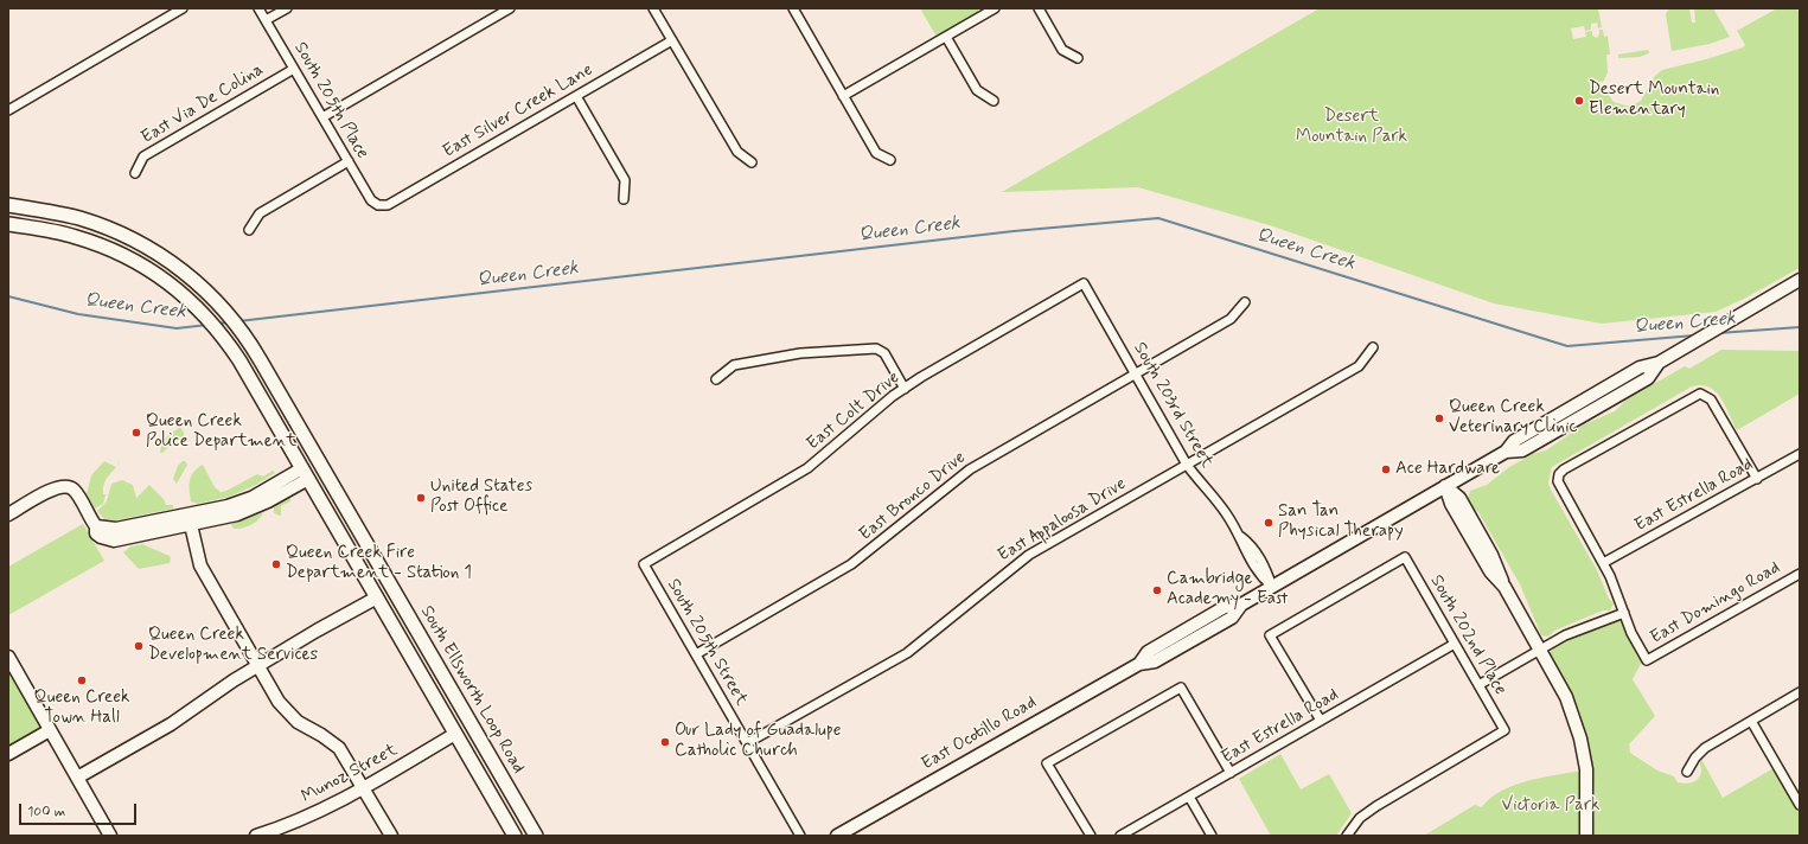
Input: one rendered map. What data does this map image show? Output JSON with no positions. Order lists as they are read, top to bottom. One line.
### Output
{"streets":{"main road":["South Ellsworth Loop Road"],"street":["South 205th Place","East Via De Colina","East Silver Creek Lane","South 203rd Street","East Colt Drive","East Estrella Road","East Bronco Drive","East Appaloosa Drive","East Domingo Road","South 202nd Place","South 205th Street","East Ocotillo Road","Munoz Street"]},"crossings":[["South 205th Place","East Via De Colina"],["South 205th Place","East Silver Creek Lane"],["South 203rd Street","East Colt Drive"],["South 203rd Street","East Bronco Drive"],["South 203rd Street","East Appaloosa Drive"],["South 203rd Street","East Ocotillo Road"],["East Colt Drive","South 205th Street"],["East Estrella Road","South 202nd Place"],["East Bronco Drive","South 205th Street"],["East Appaloosa Drive","South 205th Street"],["South Ellsworth Loop Road","Munoz Street"]],"water":["Queen Creek"],"parks":["Desert Mountain Park","Victoria Park"],"places":["Desert Mountain Elementary","Queen Creek Veterinary Clinic","Queen Creek Police Department","Ace Hardware","United States Post Office","San Tan Physical Therapy","Queen Creek Fire Department - Station 1","Cambridge Academy - East","Queen Creek Development Services","Queen Creek Town Hall","Our Lady of Guadalupe Catholic Church"],"scale_bar":"100 m"}
